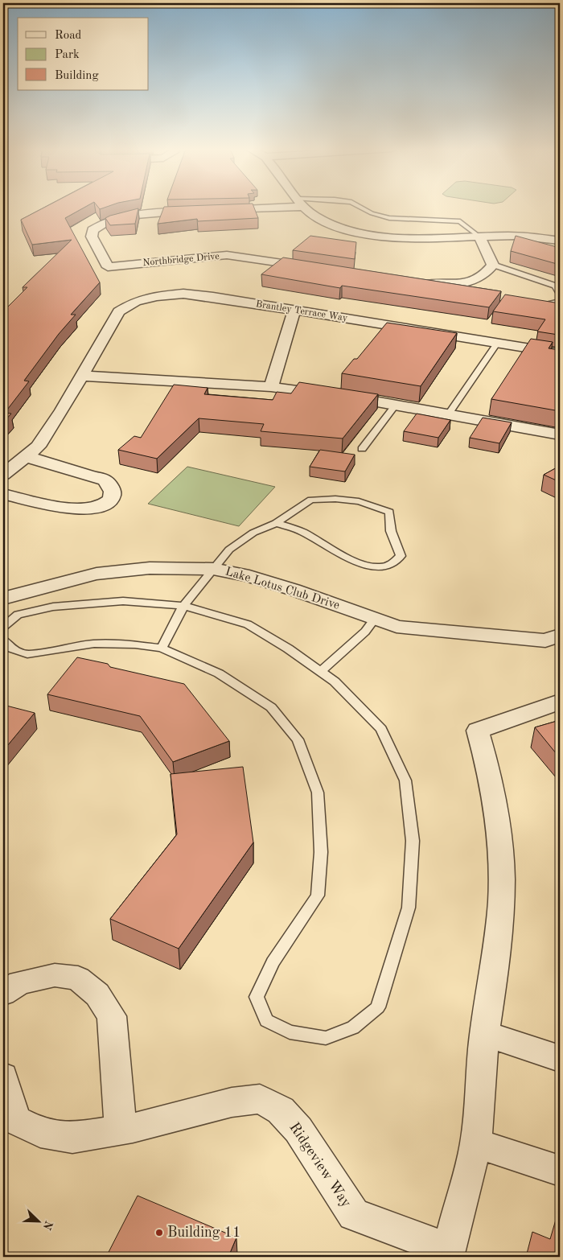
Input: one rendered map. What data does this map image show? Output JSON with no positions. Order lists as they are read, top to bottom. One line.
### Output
{"streets":{"street":["Northbridge Drive","Brantley Terrace Way","Lake Lotus Club Drive","Ridgeview Way"]},"places":["Building 11"],"legend":["Road","Park","Building"],"north":"bottom right"}
